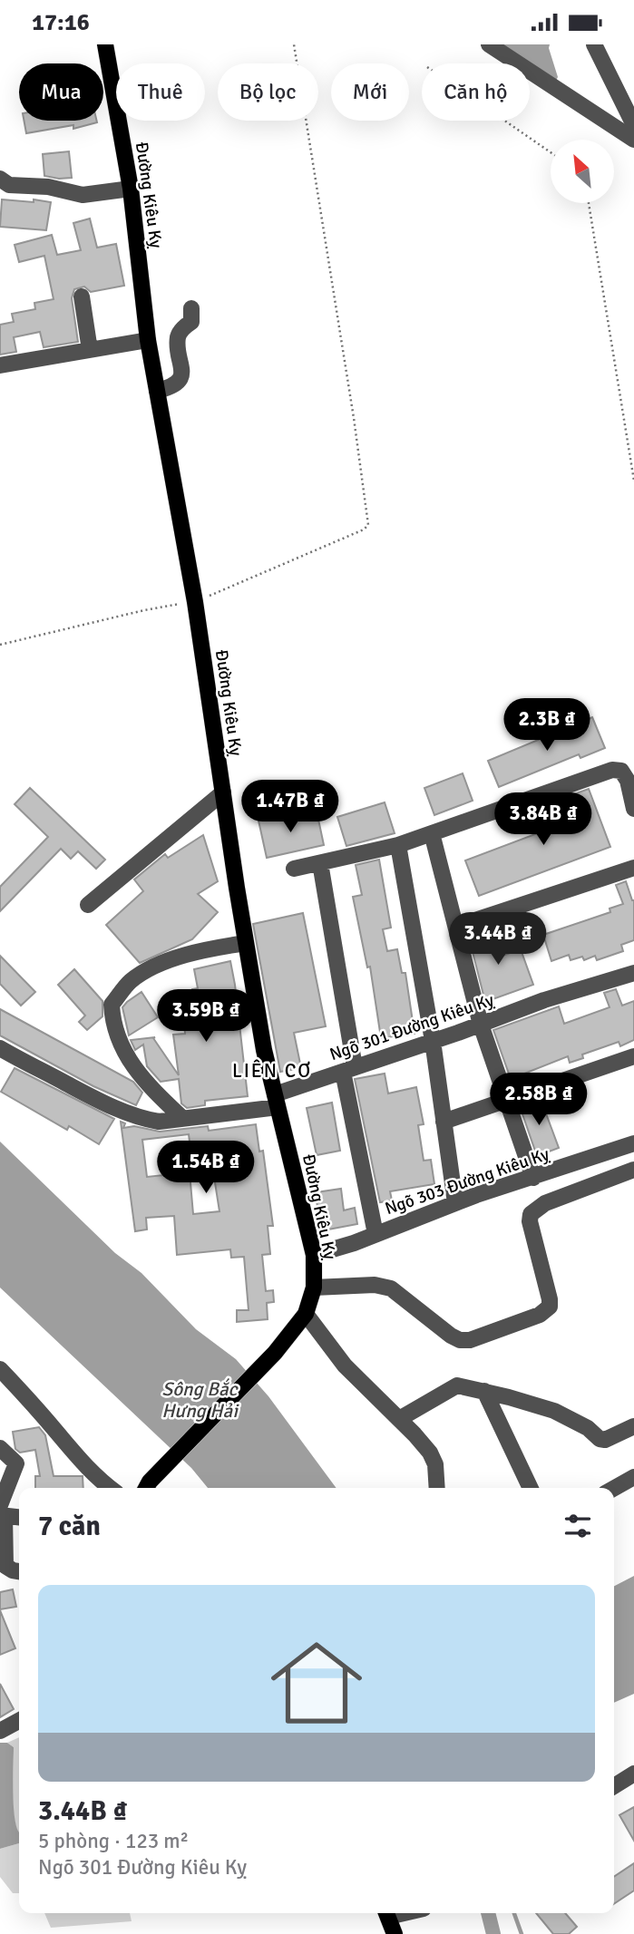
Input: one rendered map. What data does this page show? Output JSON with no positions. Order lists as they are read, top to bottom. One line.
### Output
{"streets":{"main road":["Đường Kiêu Kỵ"],"street":["Ngõ 301 Đường Kiêu Kỵ","Ngõ 303 Đường Kiêu Kỵ"]},"crossings":[["Đường Kiêu Kỵ","Ngõ 301 Đường Kiêu Kỵ"],["Đường Kiêu Kỵ","Ngõ 303 Đường Kiêu Kỵ"]],"districts":["LIÊN CƠ"],"water":["Sông Bắc Hưng Hải"],"north":"top left","page":{"status":"17:16","chip":["Mua","Thuê","Bộ lọc","Mới","Căn hộ"],"price":["2.3B ₫","1.47B ₫","3.84B ₫","3.44B ₫","3.59B ₫","2.58B ₫","1.54B ₫"],"heading":"7 căn","list":[{"name":"3.44B ₫","note":"5 phòng · 123 m² · Ngõ 301 Đường Kiêu Kỵ"}]}}
